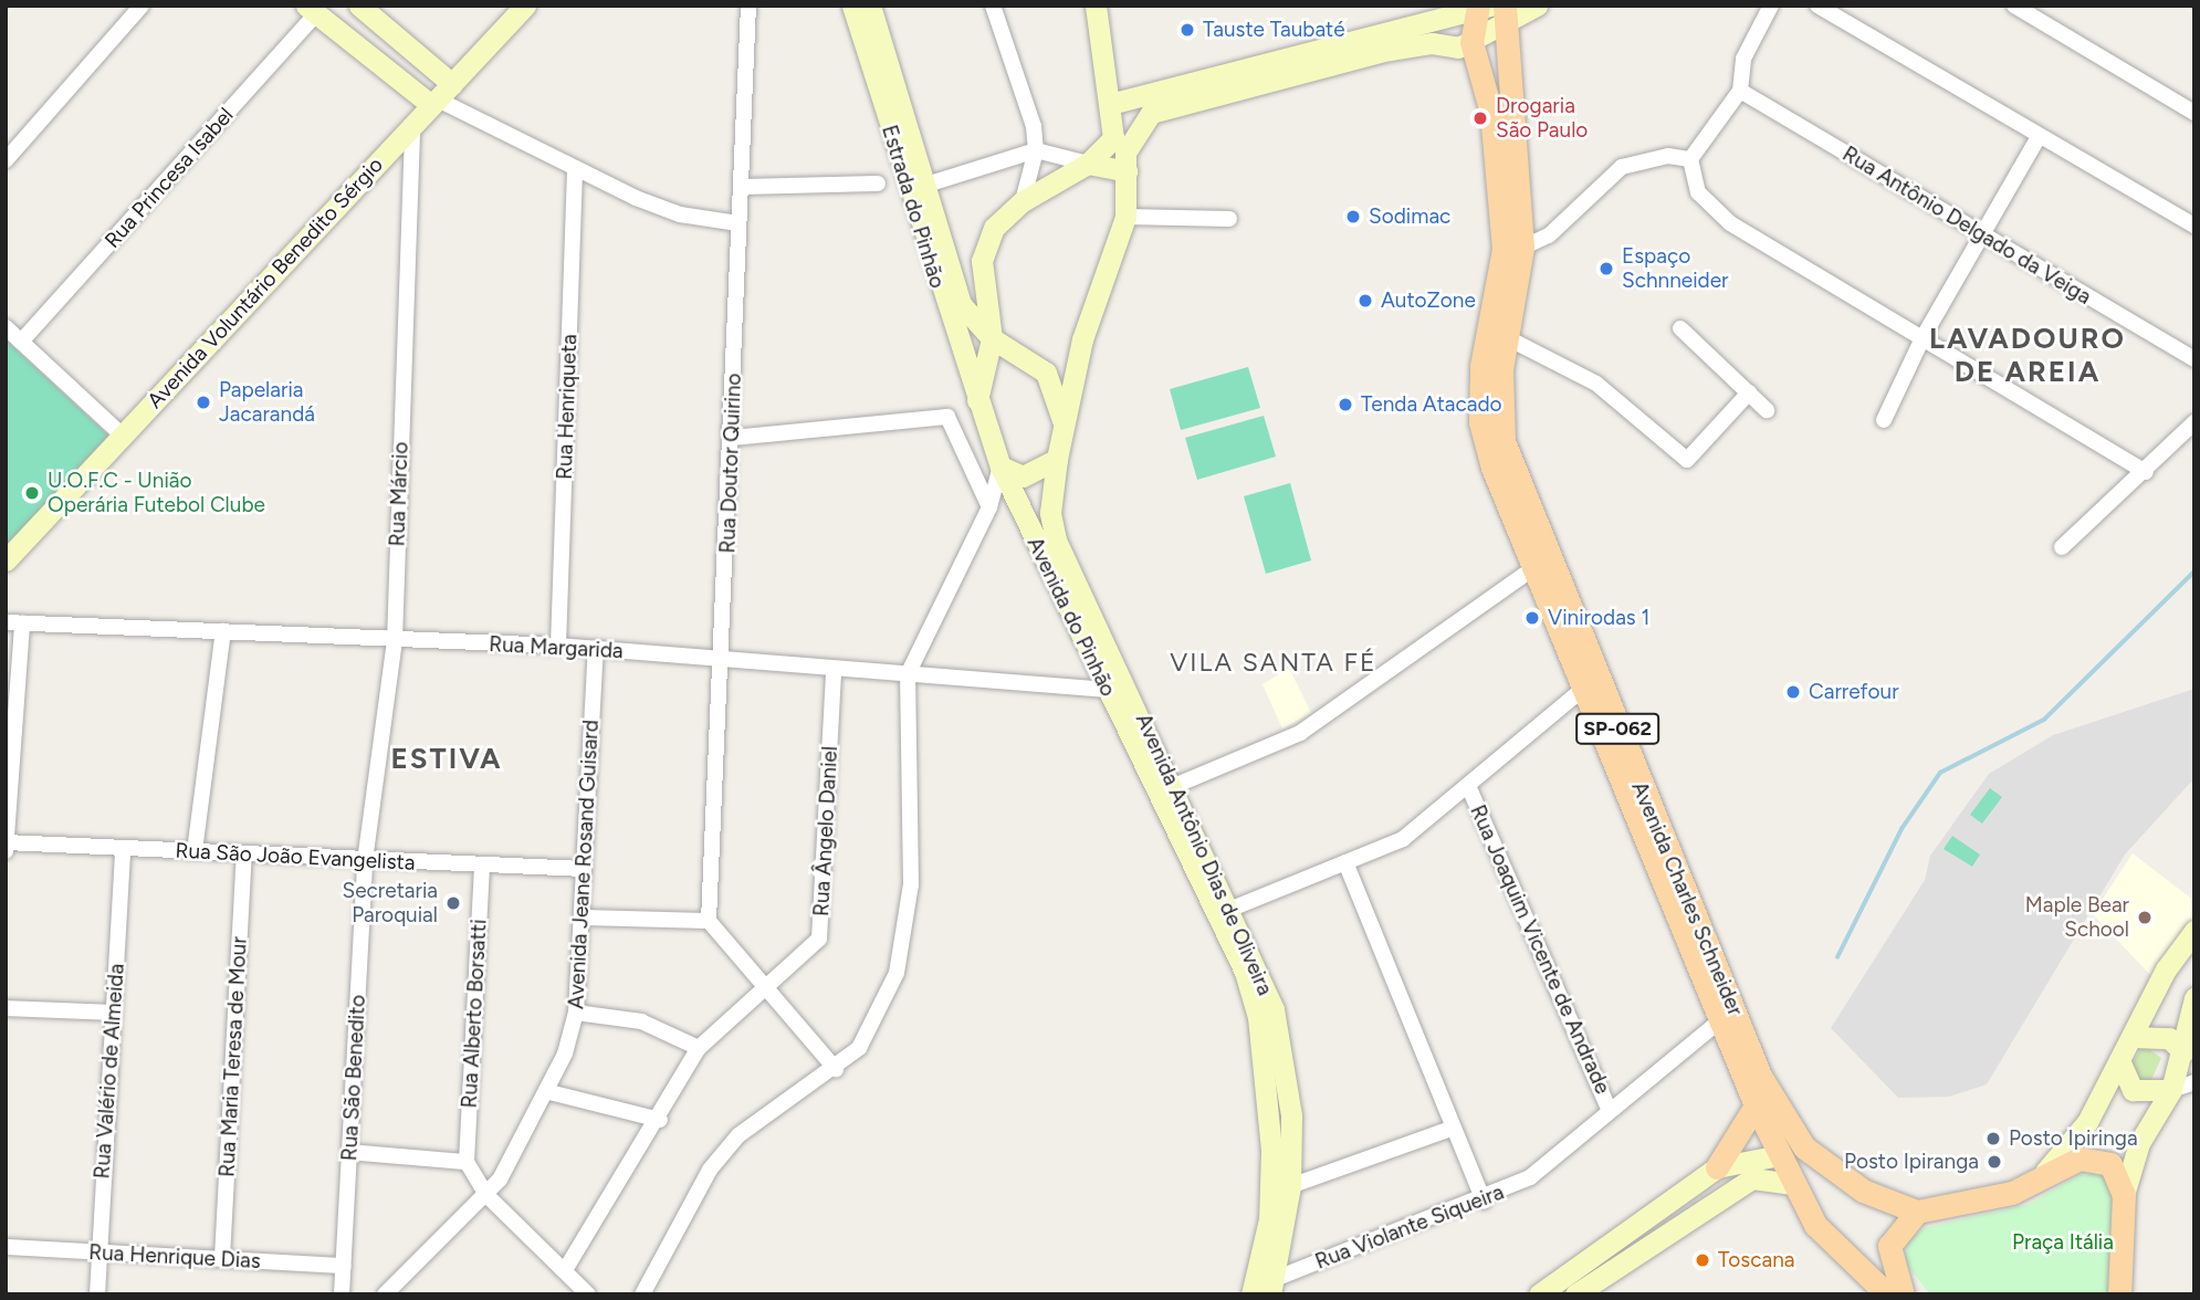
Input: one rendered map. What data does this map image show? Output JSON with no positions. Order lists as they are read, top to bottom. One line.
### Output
{"streets":{"main road":["SP-062","Avenida Charles Schneider"],"street":["Rua Princesa Isabel","Estrada do Pinhão","Rua Antônio Delgado da Veiga","Avenida Voluntário Benedito Sérgio","Rua Henriqueta","Rua Doutor Quirino","Rua Márcio","Avenida do Pinhão","Rua Margarida","Rua Ângelo Daniel","Avenida Antônio Dias de Oliveira","Rua São João Evangelista","Avenida Jeane Rosand Guisard","Rua Joaquim Vicente de Andrade","Rua Alberto Borsatti","Rua Maria Teresa de Mour","Rua Valério de Almeida","Rua São Benedito","Rua Violante Siqueira","Rua Henrique Dias"]},"crossings":[["Estrada do Pinhão","Avenida do Pinhão"],["Estrada do Pinhão","Avenida Antônio Dias de Oliveira"],["Avenida Voluntário Benedito Sérgio","Rua Márcio"],["Rua Henriqueta","Rua Margarida"],["Rua Doutor Quirino","Rua Margarida"],["Rua Márcio","Rua Margarida"],["Rua Márcio","Rua São João Evangelista"],["Rua Márcio","Rua São Benedito"],["Avenida do Pinhão","Rua Margarida"],["Avenida do Pinhão","Avenida Antônio Dias de Oliveira"],["Rua Margarida","Rua Ângelo Daniel"],["Rua Margarida","Avenida Jeane Rosand Guisard"],["Avenida Antônio Dias de Oliveira","Rua Violante Siqueira"],["Rua São João Evangelista","Avenida Jeane Rosand Guisard"],["Rua São João Evangelista","Rua Alberto Borsatti"],["Rua São João Evangelista","Rua Maria Teresa de Mour"],["Rua São João Evangelista","Rua Valério de Almeida"],["Rua São João Evangelista","Rua São Benedito"],["Avenida Charles Schneider","Rua Violante Siqueira"],["Rua Joaquim Vicente de Andrade","Rua Violante Siqueira"],["Rua Maria Teresa de Mour","Rua Henrique Dias"],["Rua Valério de Almeida","Rua Henrique Dias"],["Rua São Benedito","Rua Henrique Dias"]],"districts":["LAVADOURO DE AREIA","VILA SANTA FÉ","ESTIVA"],"parks":["Praça Itália"],"places":["Tauste Taubaté","Drogaria São Paulo","Sodimac","Espaço Schnneider","AutoZone","Papelaria Jacarandá","Tenda Atacado","U.O.F.C - União Operária Futebol Clube","Vinirodas 1","Carrefour","Secretaria Paroquial","Maple Bear School","Posto Ipiringa","Posto Ipiranga","Toscana"]}
